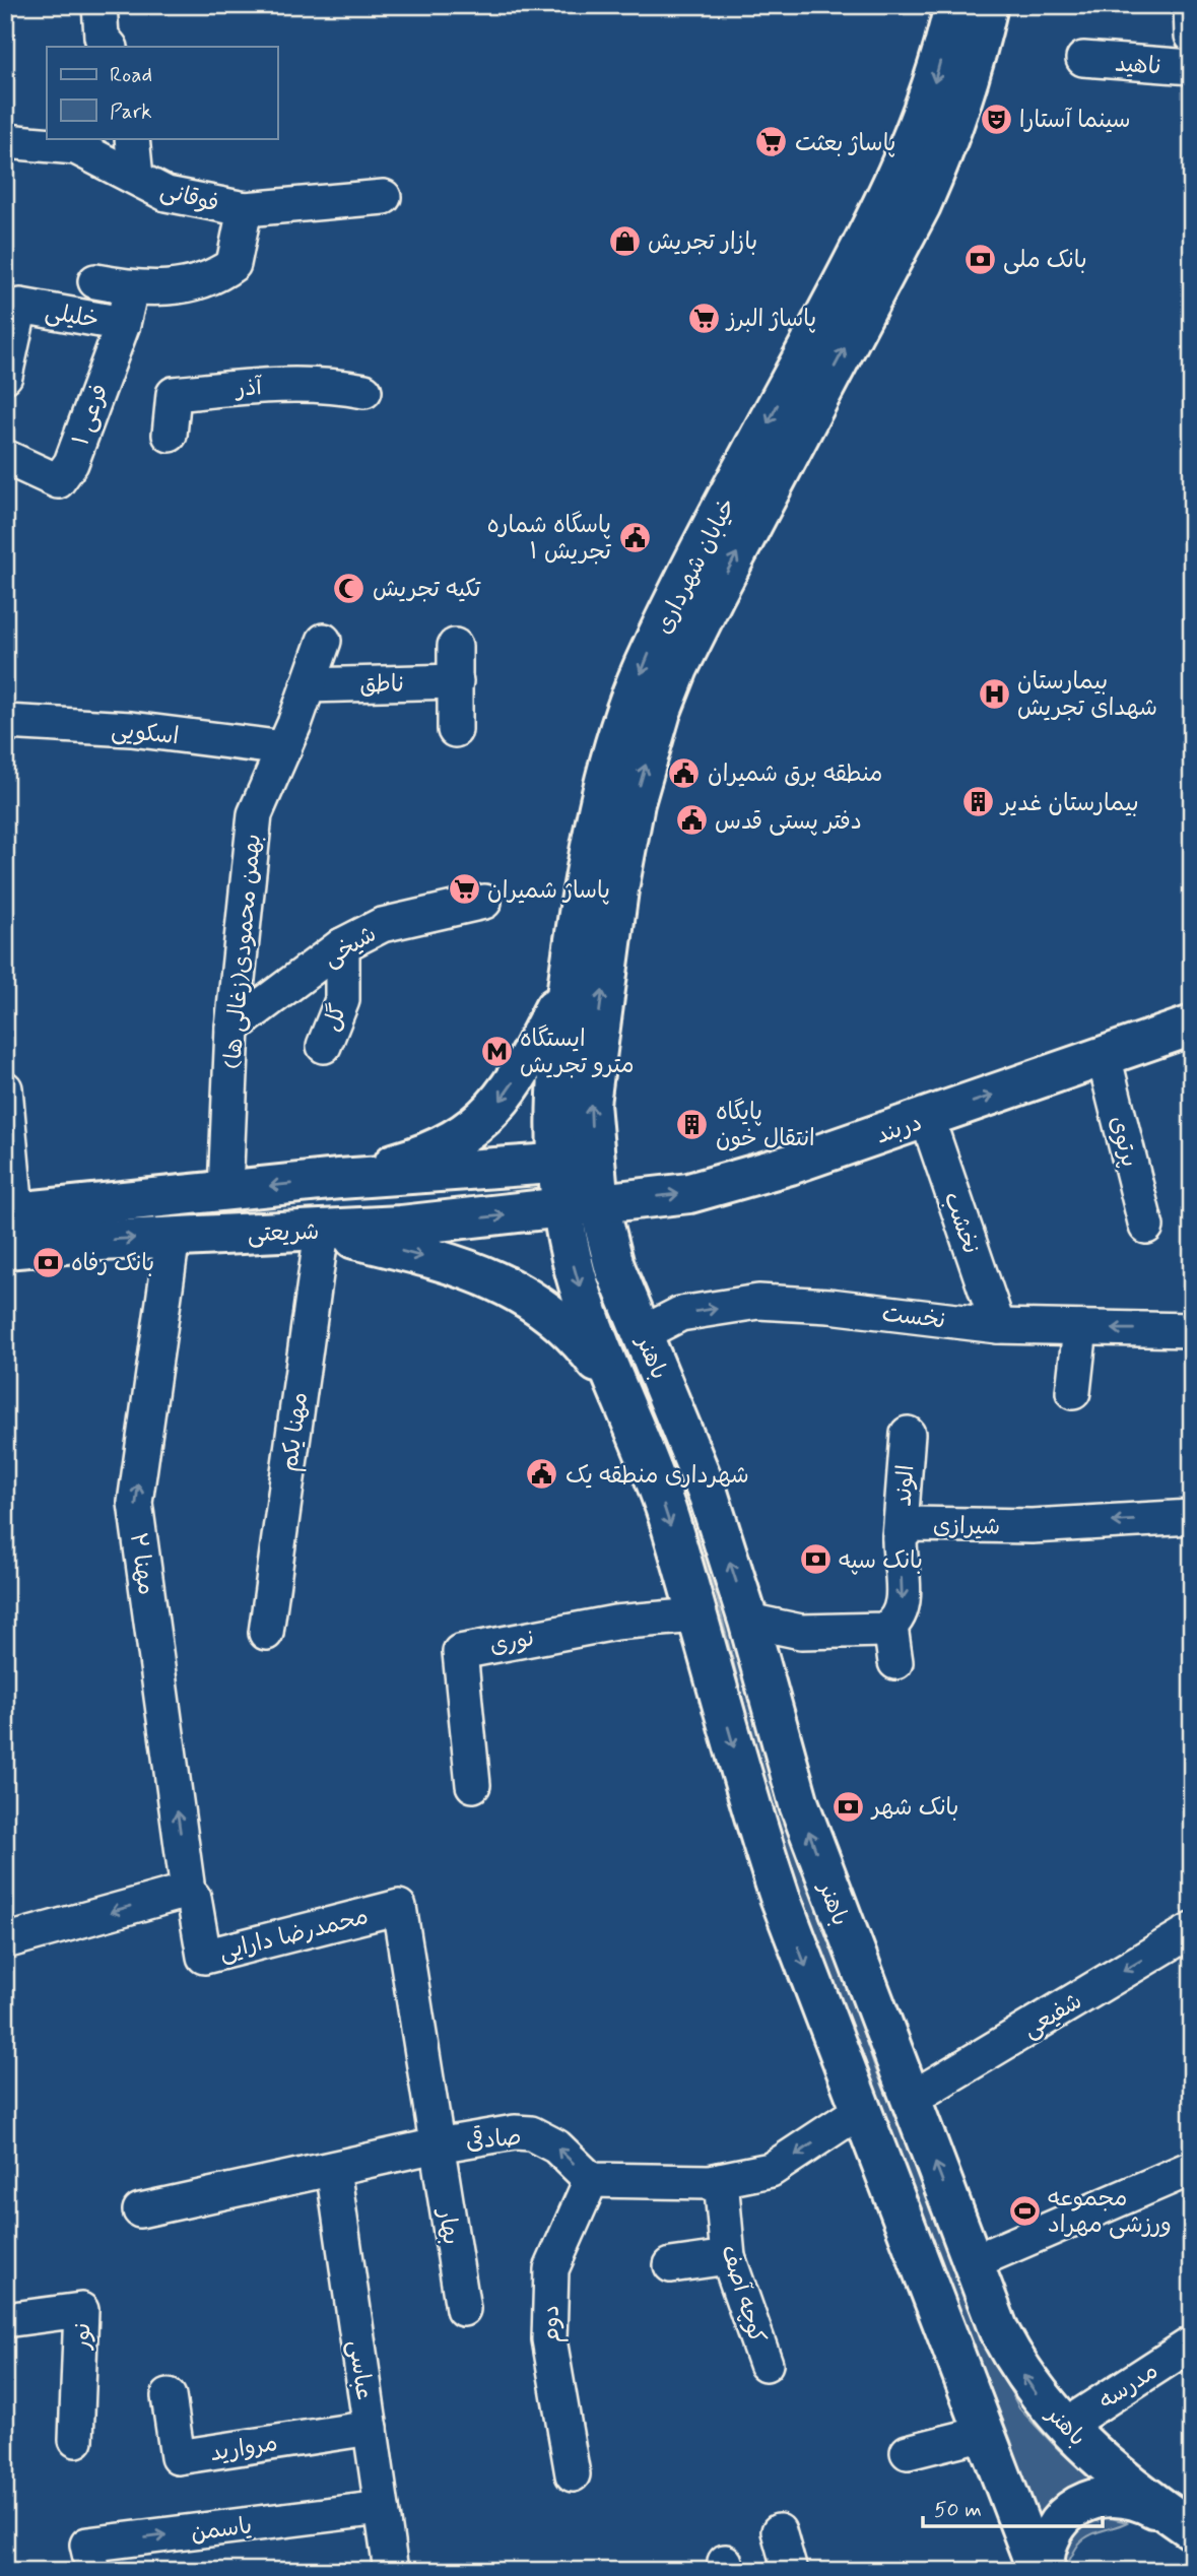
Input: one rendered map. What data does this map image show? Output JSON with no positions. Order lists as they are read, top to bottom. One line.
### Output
{"streets":{"main road":["خیابان شهرداری","دربند","شریعتی","باهنر"],"street":["ناهید","فوقانی","خلیلی","آذر","فرعی ۱","ناطق","اسکویی","شیخی","بهمن محمودی(زغالی ها)","گل","پرتوی","نخشب","نخست","مهنا یکم","الوند","شیرازی","مهنا ۲","نوری","محمدرضا دارایی","شفیعی","صادقی","بهار","کوچه آصف","دوم","نور","عباسی","مدرسه","مروارید","یاسمن"]},"crossings":[["خلیلی","فرعی ۱"],["خیابان شهرداری","شریعتی"],["خیابان شهرداری","باهنر"],["ناطق","بهمن محمودی(زغالی ها)"],["اسکویی","بهمن محمودی(زغالی ها)"],["شیخی","بهمن محمودی(زغالی ها)"],["شیخی","گل"],["بهمن محمودی(زغالی ها)","شریعتی"],["دربند","پرتوی"],["دربند","نخشب"],["دربند","شریعتی"],["دربند","باهنر"],["نخشب","نخست"],["شریعتی","باهنر"],["شریعتی","مهنا یکم"],["شریعتی","مهنا ۲"],["نخست","باهنر"],["باهنر","نوری"],["باهنر","شفیعی"],["باهنر","مدرسه"],["الوند","شیرازی"],["مهنا ۲","محمدرضا دارایی"],["محمدرضا دارایی","صادقی"],["محمدرضا دارایی","بهار"],["صادقی","بهار"],["صادقی","دوم"],["صادقی","عباسی"],["عباسی","مروارید"],["عباسی","یاسمن"]],"one_way":["دربند","شیرازی","مهنا ۲","یاسمن"],"places":{"theatre":["سینما آستارا"],"supermarket":["پاساژ بعثت","پاساژ البرز","پاساژ شمیران"],"shop":["بازار تجریش"],"bank":["بانک ملی","بانک رفاه","بانک سپه","بانک شهر"],"public building":["پاسگاه شماره ۱ تجریش","منطقه برق شمیران","دفتر پستی قدس","شهرداری منطقه یک"],"mosque":["تکیه تجریش"],"hospital":["بیمارستان شهدای تجریش"],"building":["بیمارستان غدیر","پایگاه انتقال خون"],"metro station":["ایستگاه مترو تجریش"],"sports":["مجموعه ورزشی مهراد"]},"legend":["Road","Park"],"scale_bar":"50 m"}
